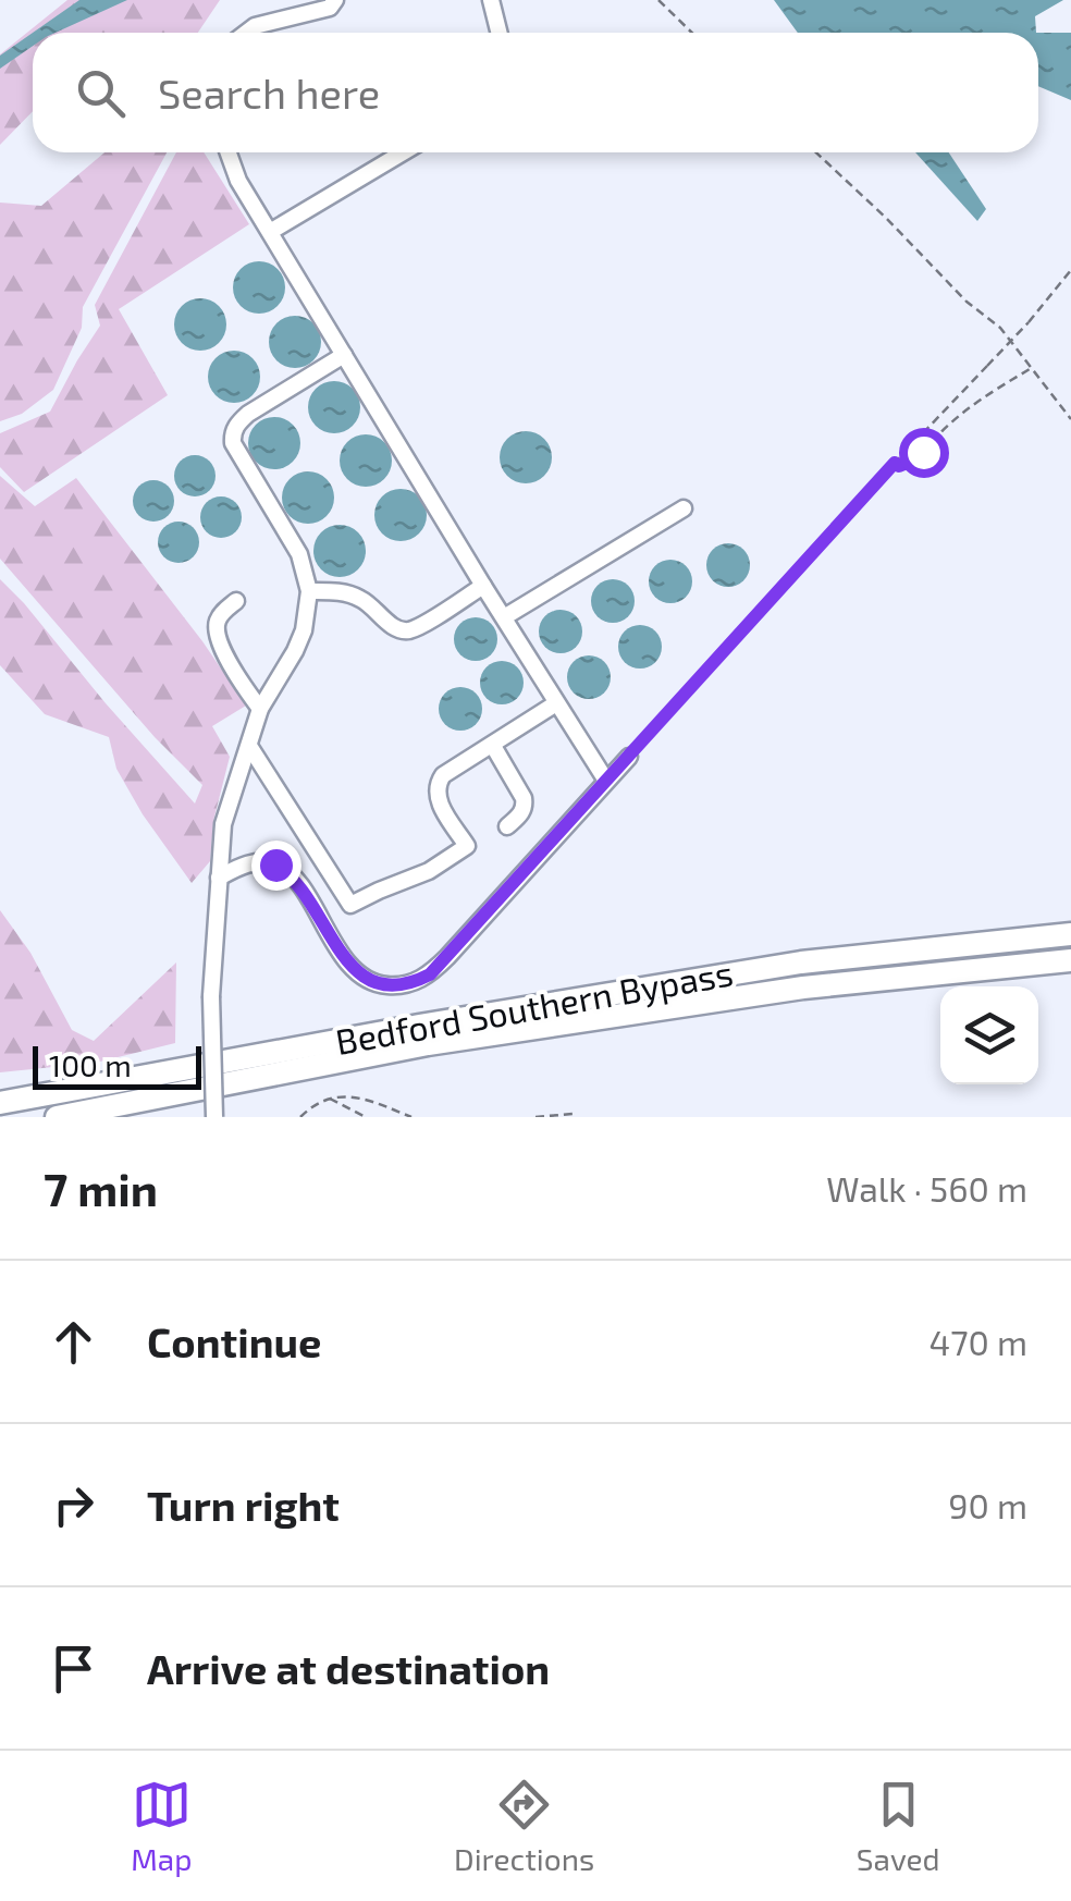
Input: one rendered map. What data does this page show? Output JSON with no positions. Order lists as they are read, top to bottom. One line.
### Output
{"streets":{"highway":["Bedford Southern Bypass"]},"scale_bar":"100 m","page":{"search":"Search here","scale":"100 m","heading":["7 min","Walk · 560 m"],"list":[["Continue","470 m"],["Turn right","90 m"],"Arrive at destination"],"nav":["Map","Directions","Saved"]}}
